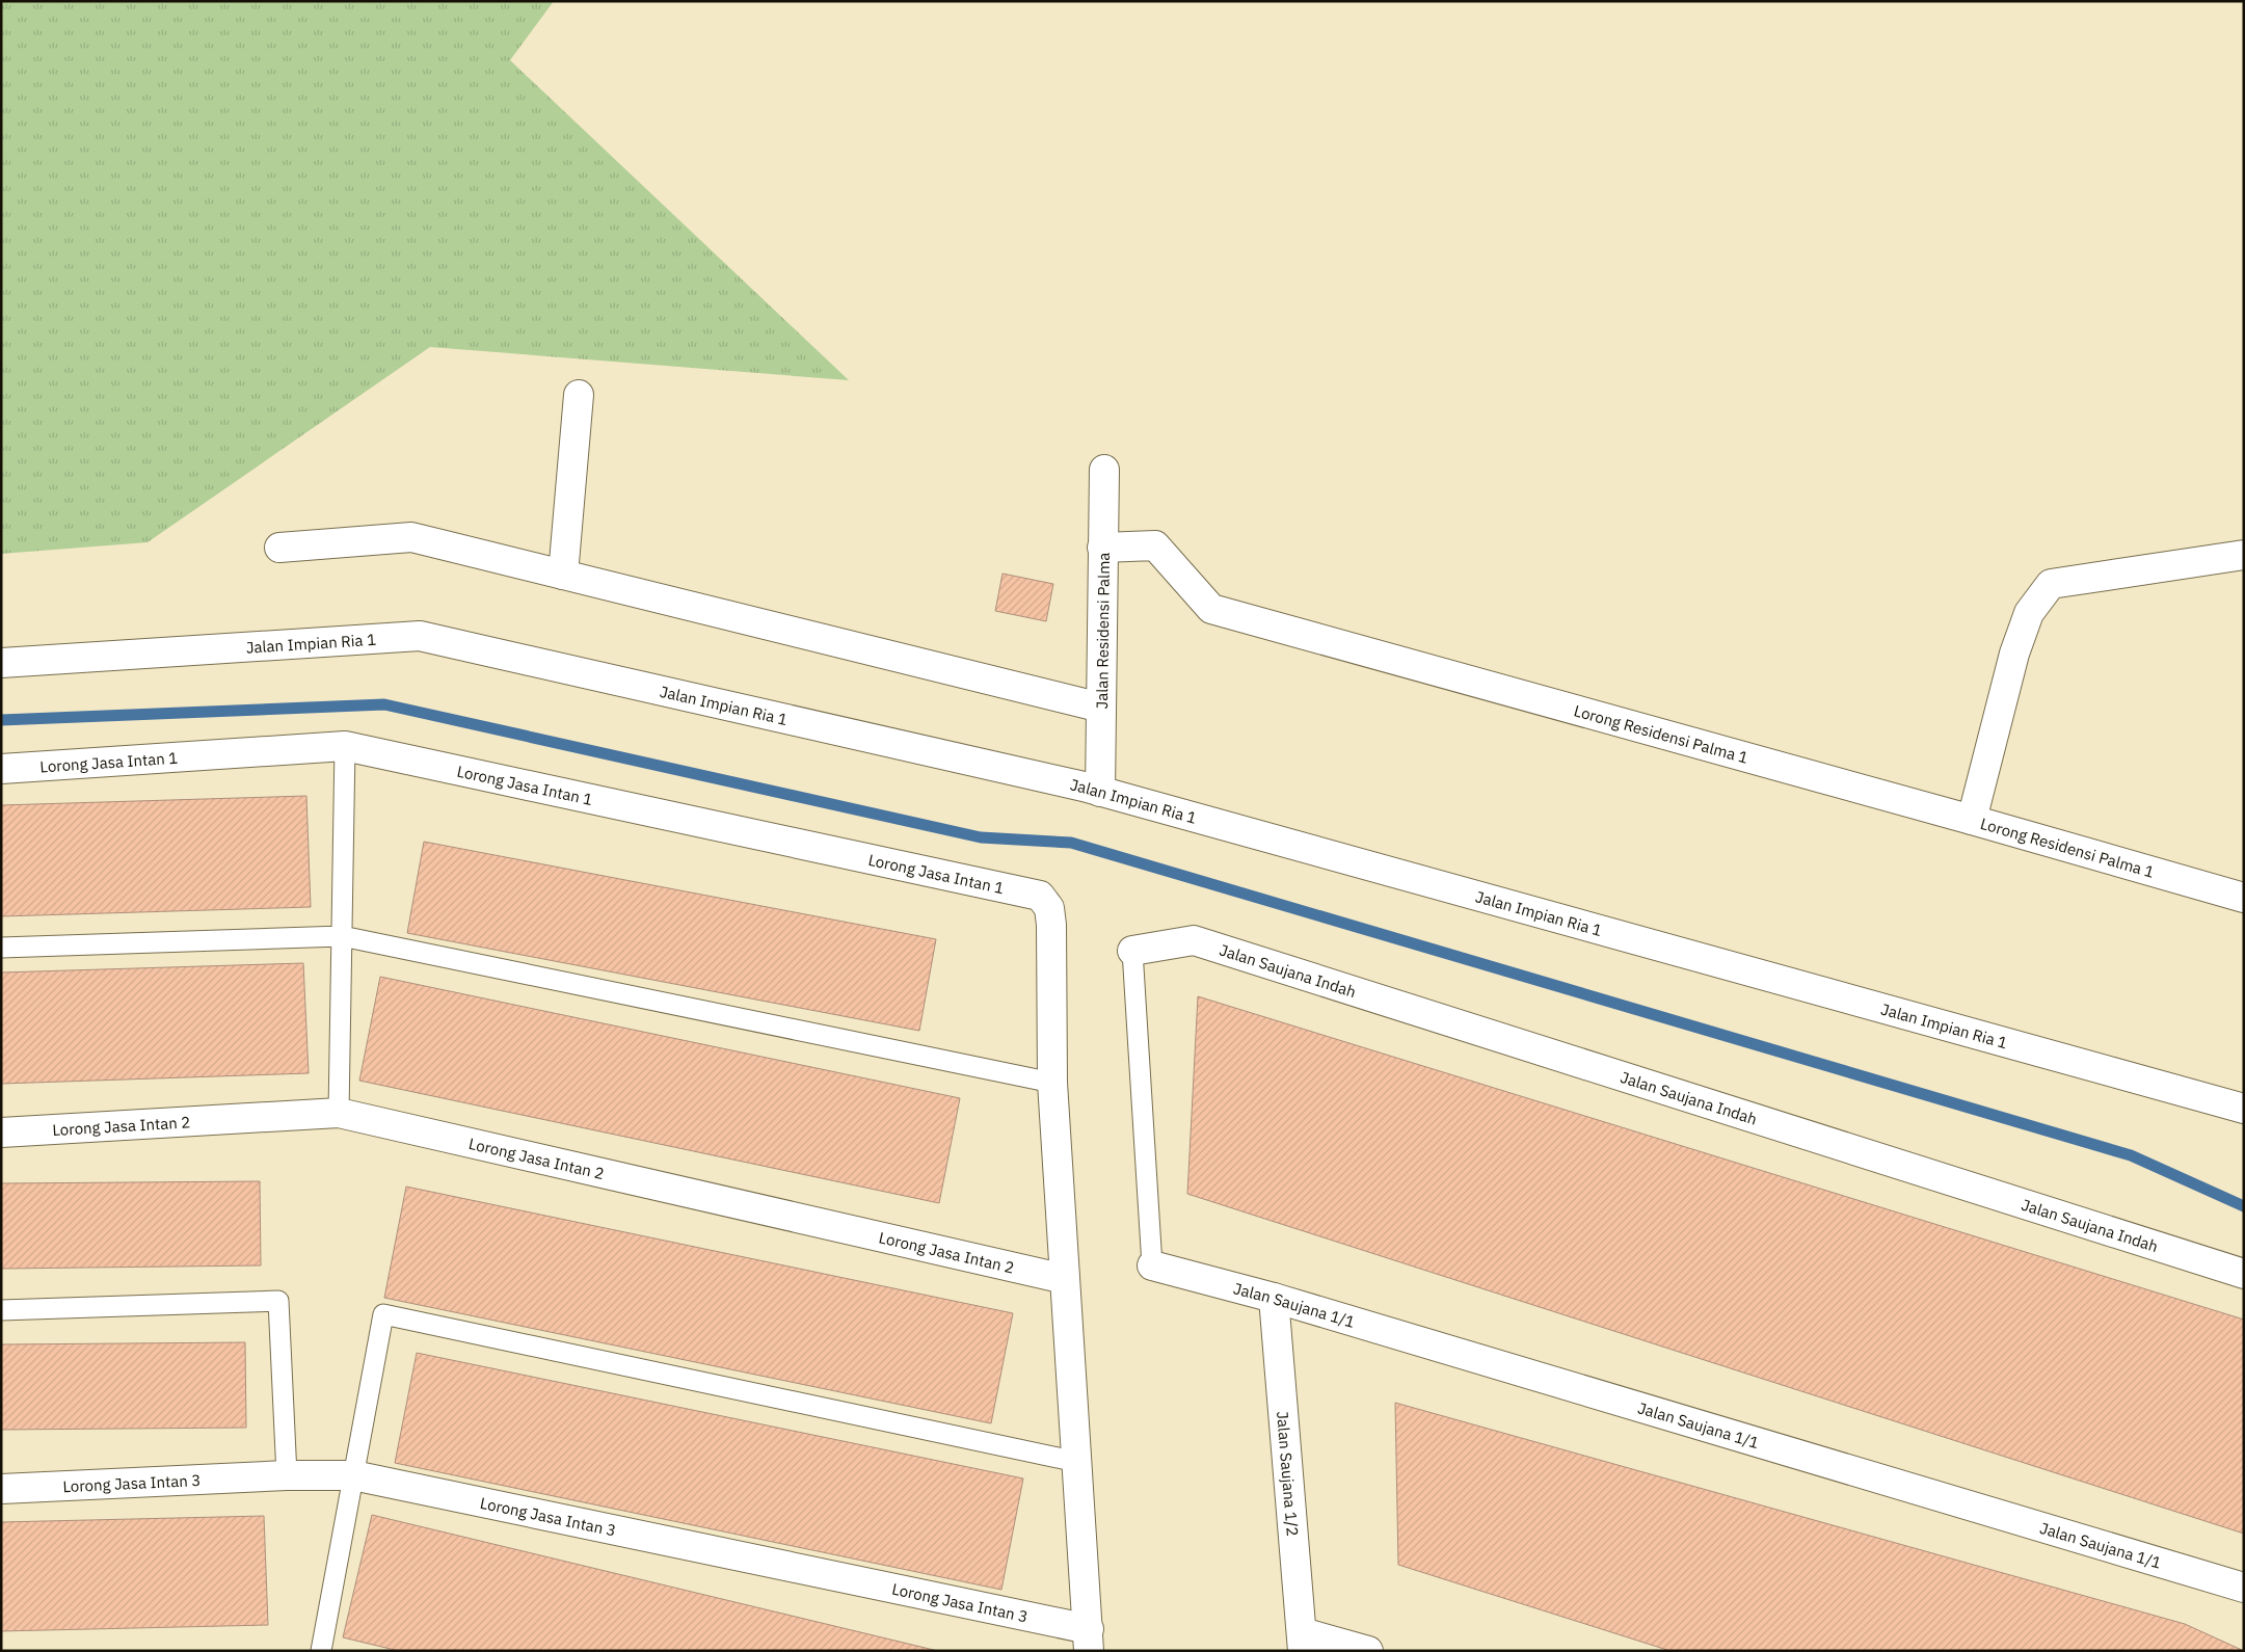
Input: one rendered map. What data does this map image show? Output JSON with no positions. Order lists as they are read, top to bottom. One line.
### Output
{"streets":{"street":["Jalan Residensi Palma","Jalan Impian Ria 1","Lorong Residensi Palma 1","Lorong Jasa Intan 1","Jalan Saujana Indah","Lorong Jasa Intan 2","Jalan Saujana 1/1","Jalan Saujana 1/2","Lorong Jasa Intan 3"]},"crossings":[["Jalan Residensi Palma","Jalan Impian Ria 1"],["Jalan Residensi Palma","Lorong Residensi Palma 1"],["Jalan Saujana 1/1","Jalan Saujana 1/2"]]}
